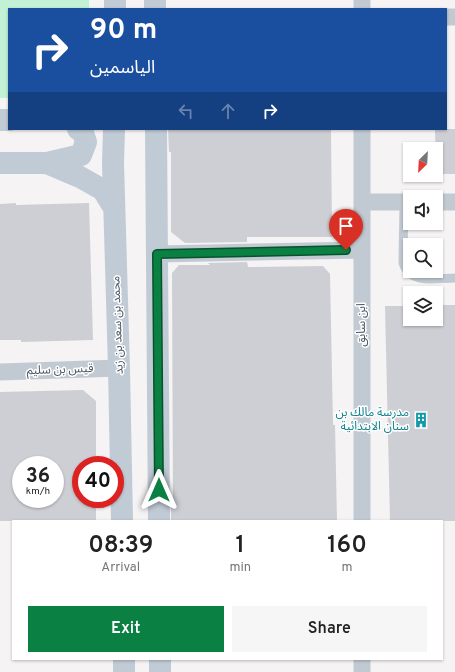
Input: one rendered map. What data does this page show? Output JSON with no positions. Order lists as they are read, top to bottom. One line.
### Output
{"streets":{"street":["محمد بن سعد بن زيد","ابن سابق","قيس بن سليم"]},"crossings":[["محمد بن سعد بن زيد","قيس بن سليم"]],"places":{"building":["مدرسة مالك بن سنان الابتدائية"]},"north":"bottom left","page":{"turn":["90 m","الياسمين"],"speed":"36 km/h","limit":"40","eta":["08:39","Arrival","1","min","160","m"],"buttons":["Exit","Share"]}}
